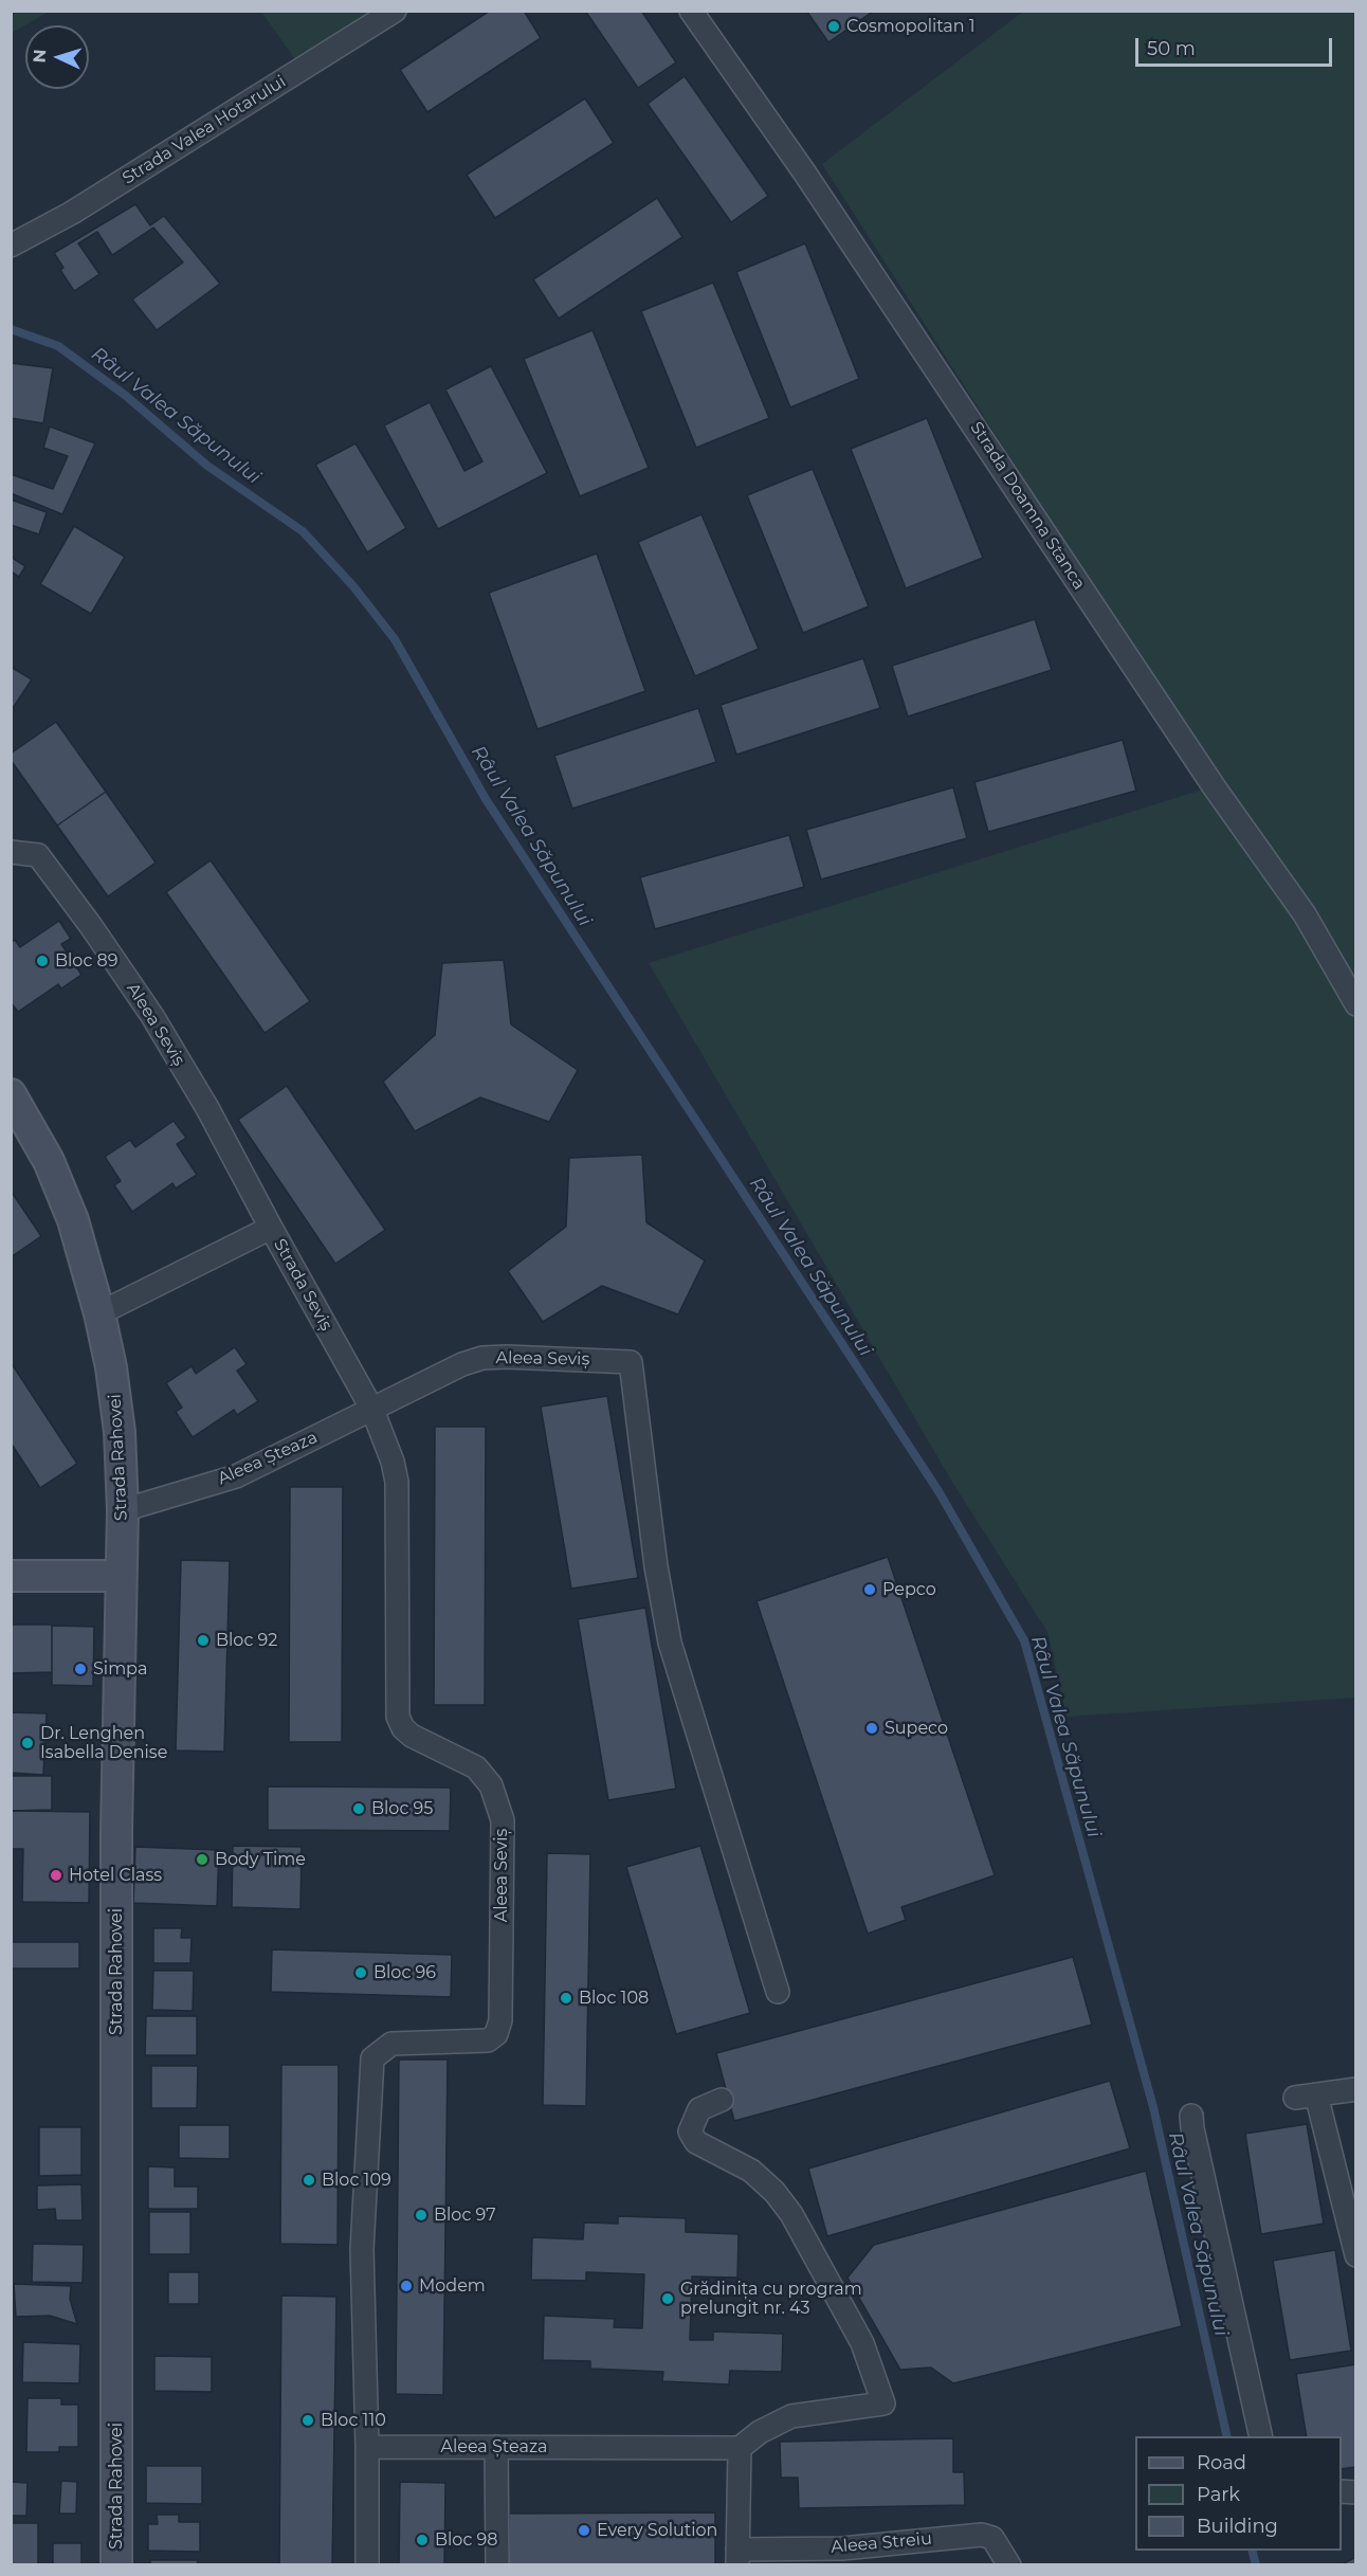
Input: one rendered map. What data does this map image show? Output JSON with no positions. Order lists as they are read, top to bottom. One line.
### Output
{"streets":{"street":["Strada Valea Hotarului","Strada Doamna Stanca","Aleea Seviș","Strada Seviș","Strada Rahovei","Aleea Șteaza","Aleea Streiu"]},"crossings":[["Aleea Seviș","Strada Seviș"],["Aleea Seviș","Aleea Șteaza"],["Strada Seviș","Strada Rahovei"],["Strada Seviș","Aleea Șteaza"],["Strada Rahovei","Aleea Șteaza"],["Aleea Șteaza","Aleea Streiu"]],"water":["Râul Valea Săpunului"],"places":["Cosmopolitan 1","Bloc 89","Pepco","Bloc 92","Simpa","Supeco","Dr. Lenghen Isabella Denise","Bloc 95","Body Time","Hotel Class","Bloc 96","Bloc 108","Bloc 109","Bloc 97","Modem","Grădinița cu program prelungit nr. 43","Bloc 110","Every Solution","Bloc 98"],"legend":["Road","Park","Building"],"scale_bar":"50 m","north":"left"}
